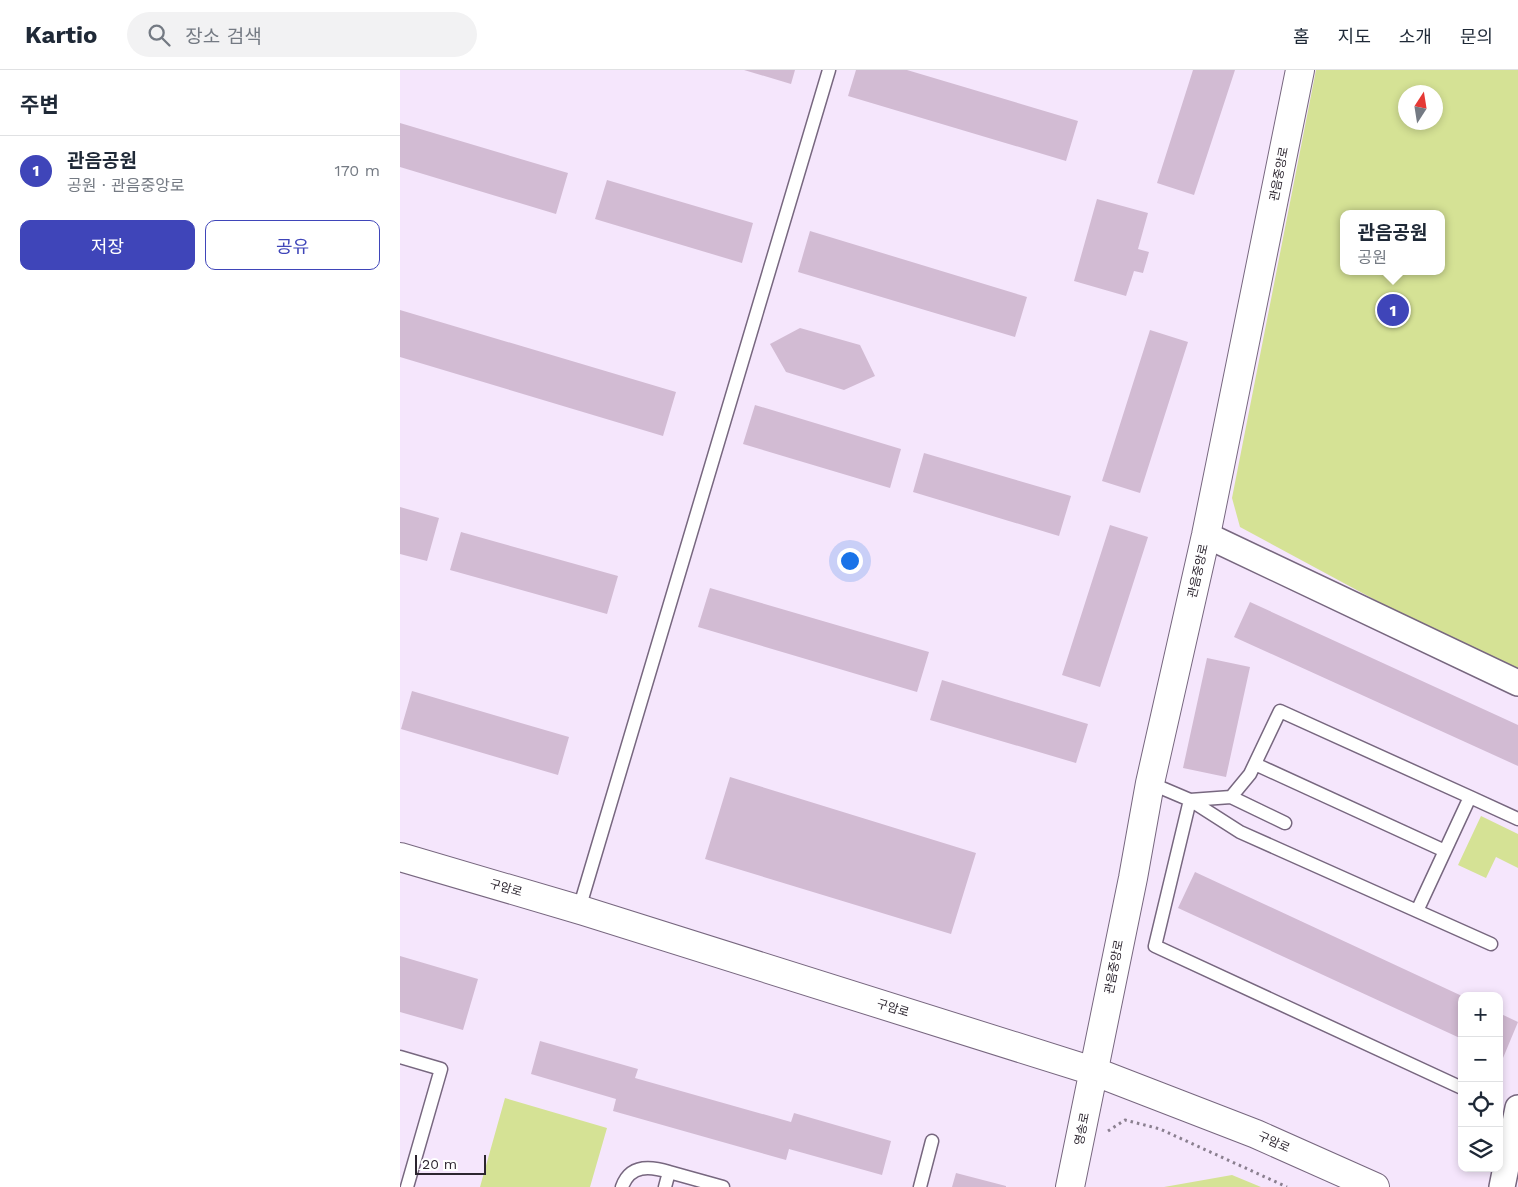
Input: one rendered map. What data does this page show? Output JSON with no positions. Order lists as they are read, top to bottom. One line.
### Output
{"streets":{"main road":["관음중앙로","구암로","영송로"]},"crossings":[["관음중앙로","구암로"],["관음중앙로","영송로"],["구암로","영송로"]],"scale_bar":"20 m","north":"top","page":{"header":"Kartio","search":"장소 검색","nav":["홈","지도","소개","문의"],"heading":"주변","list":[{"mark":"1","name":"관음공원","note":"공원 · 관음중앙로","value":"170 m"}],"buttons":["저장","공유"],"popup":["관음공원","공원"],"pins":"1","map_buttons":["+","−"],"scale":"20 m"}}
